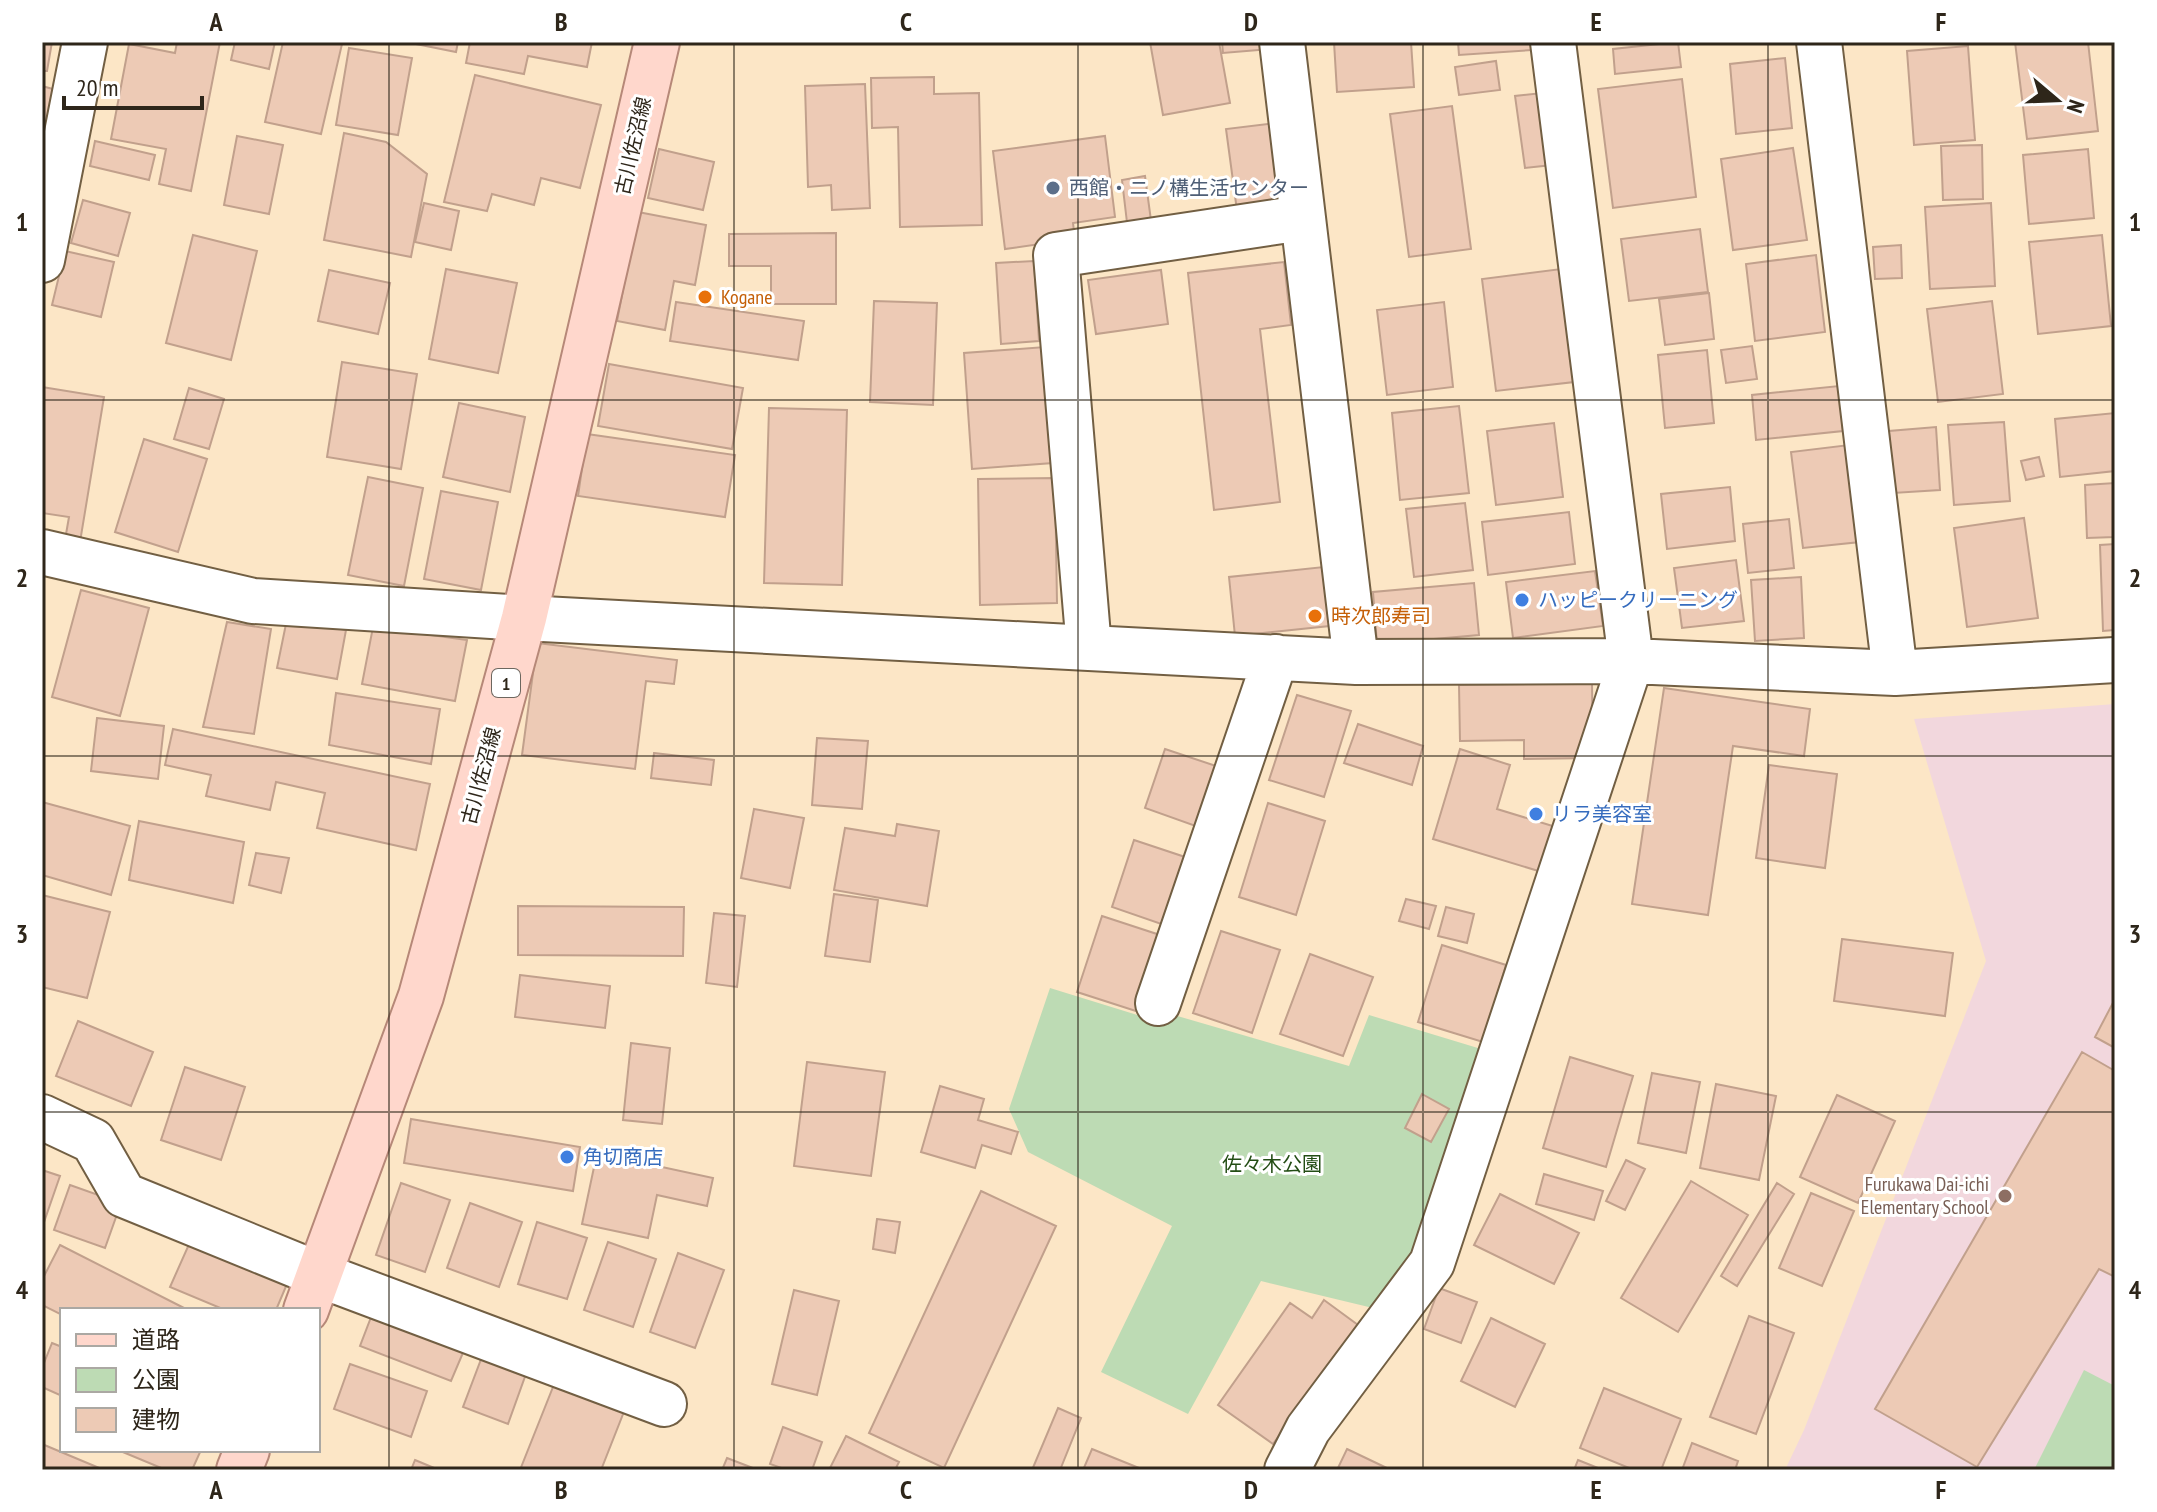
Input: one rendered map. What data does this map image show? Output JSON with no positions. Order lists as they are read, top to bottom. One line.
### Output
{"streets":{"main road":["古川佐沼線","1"]},"parks":["佐々木公園"],"places":["西館・ニノ構生活センター","Kogane","ハッピークリーニング","時次郎寿司","リラ美容室","角切商店","Furukawa Dai-ichi Elementary School"],"legend":["道路","公園","建物"],"scale_bar":"20 m","north":"right","grid":{"columns":["A","B","C","D","E","F"],"rows":["1","2","3","4"]}}
